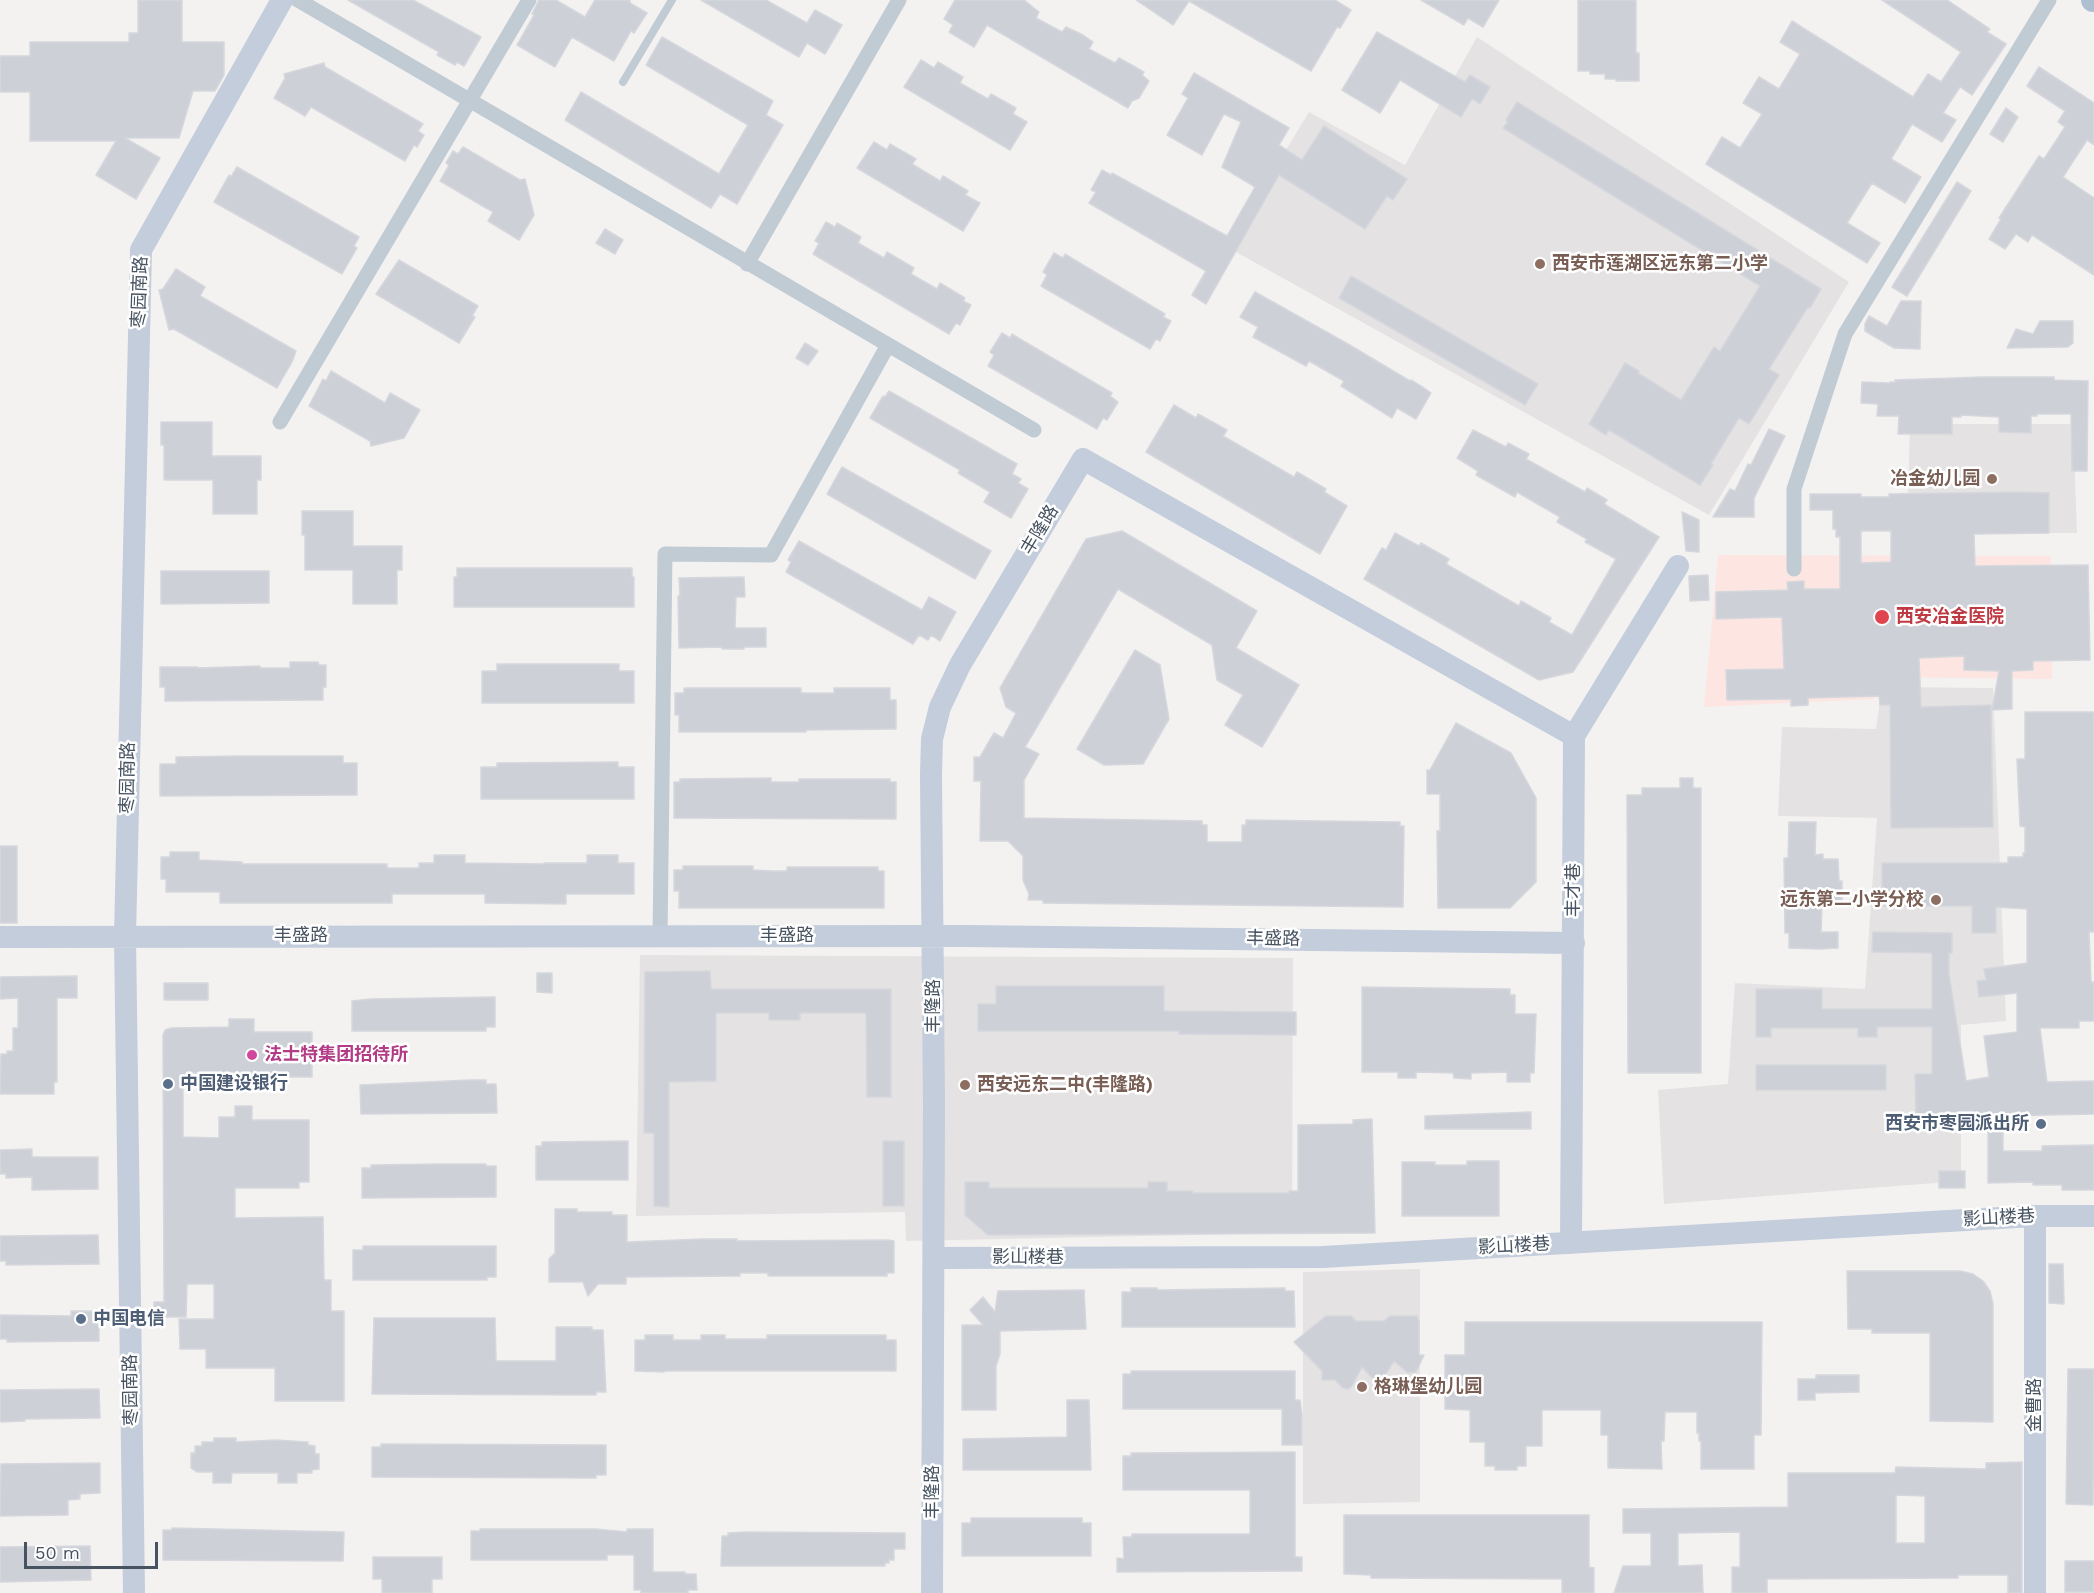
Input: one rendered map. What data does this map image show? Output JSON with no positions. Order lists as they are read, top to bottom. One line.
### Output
{"streets":{"street":["枣园南路","丰隆路","丰才巷","丰盛路","影山楼巷","金曹路"]},"crossings":[["枣园南路","丰盛路"],["丰隆路","丰才巷"],["丰隆路","丰盛路"],["丰隆路","影山楼巷"],["丰才巷","丰盛路"],["丰才巷","影山楼巷"],["影山楼巷","金曹路"]],"places":["西安市莲湖区远东第二小学","冶金幼儿园","西安冶金医院","远东第二小学分校","法士特集团招待所","中国建设银行","西安远东二中(丰隆路)","西安市枣园派出所","中国电信","格琳堡幼儿园"],"scale_bar":"50 m"}
